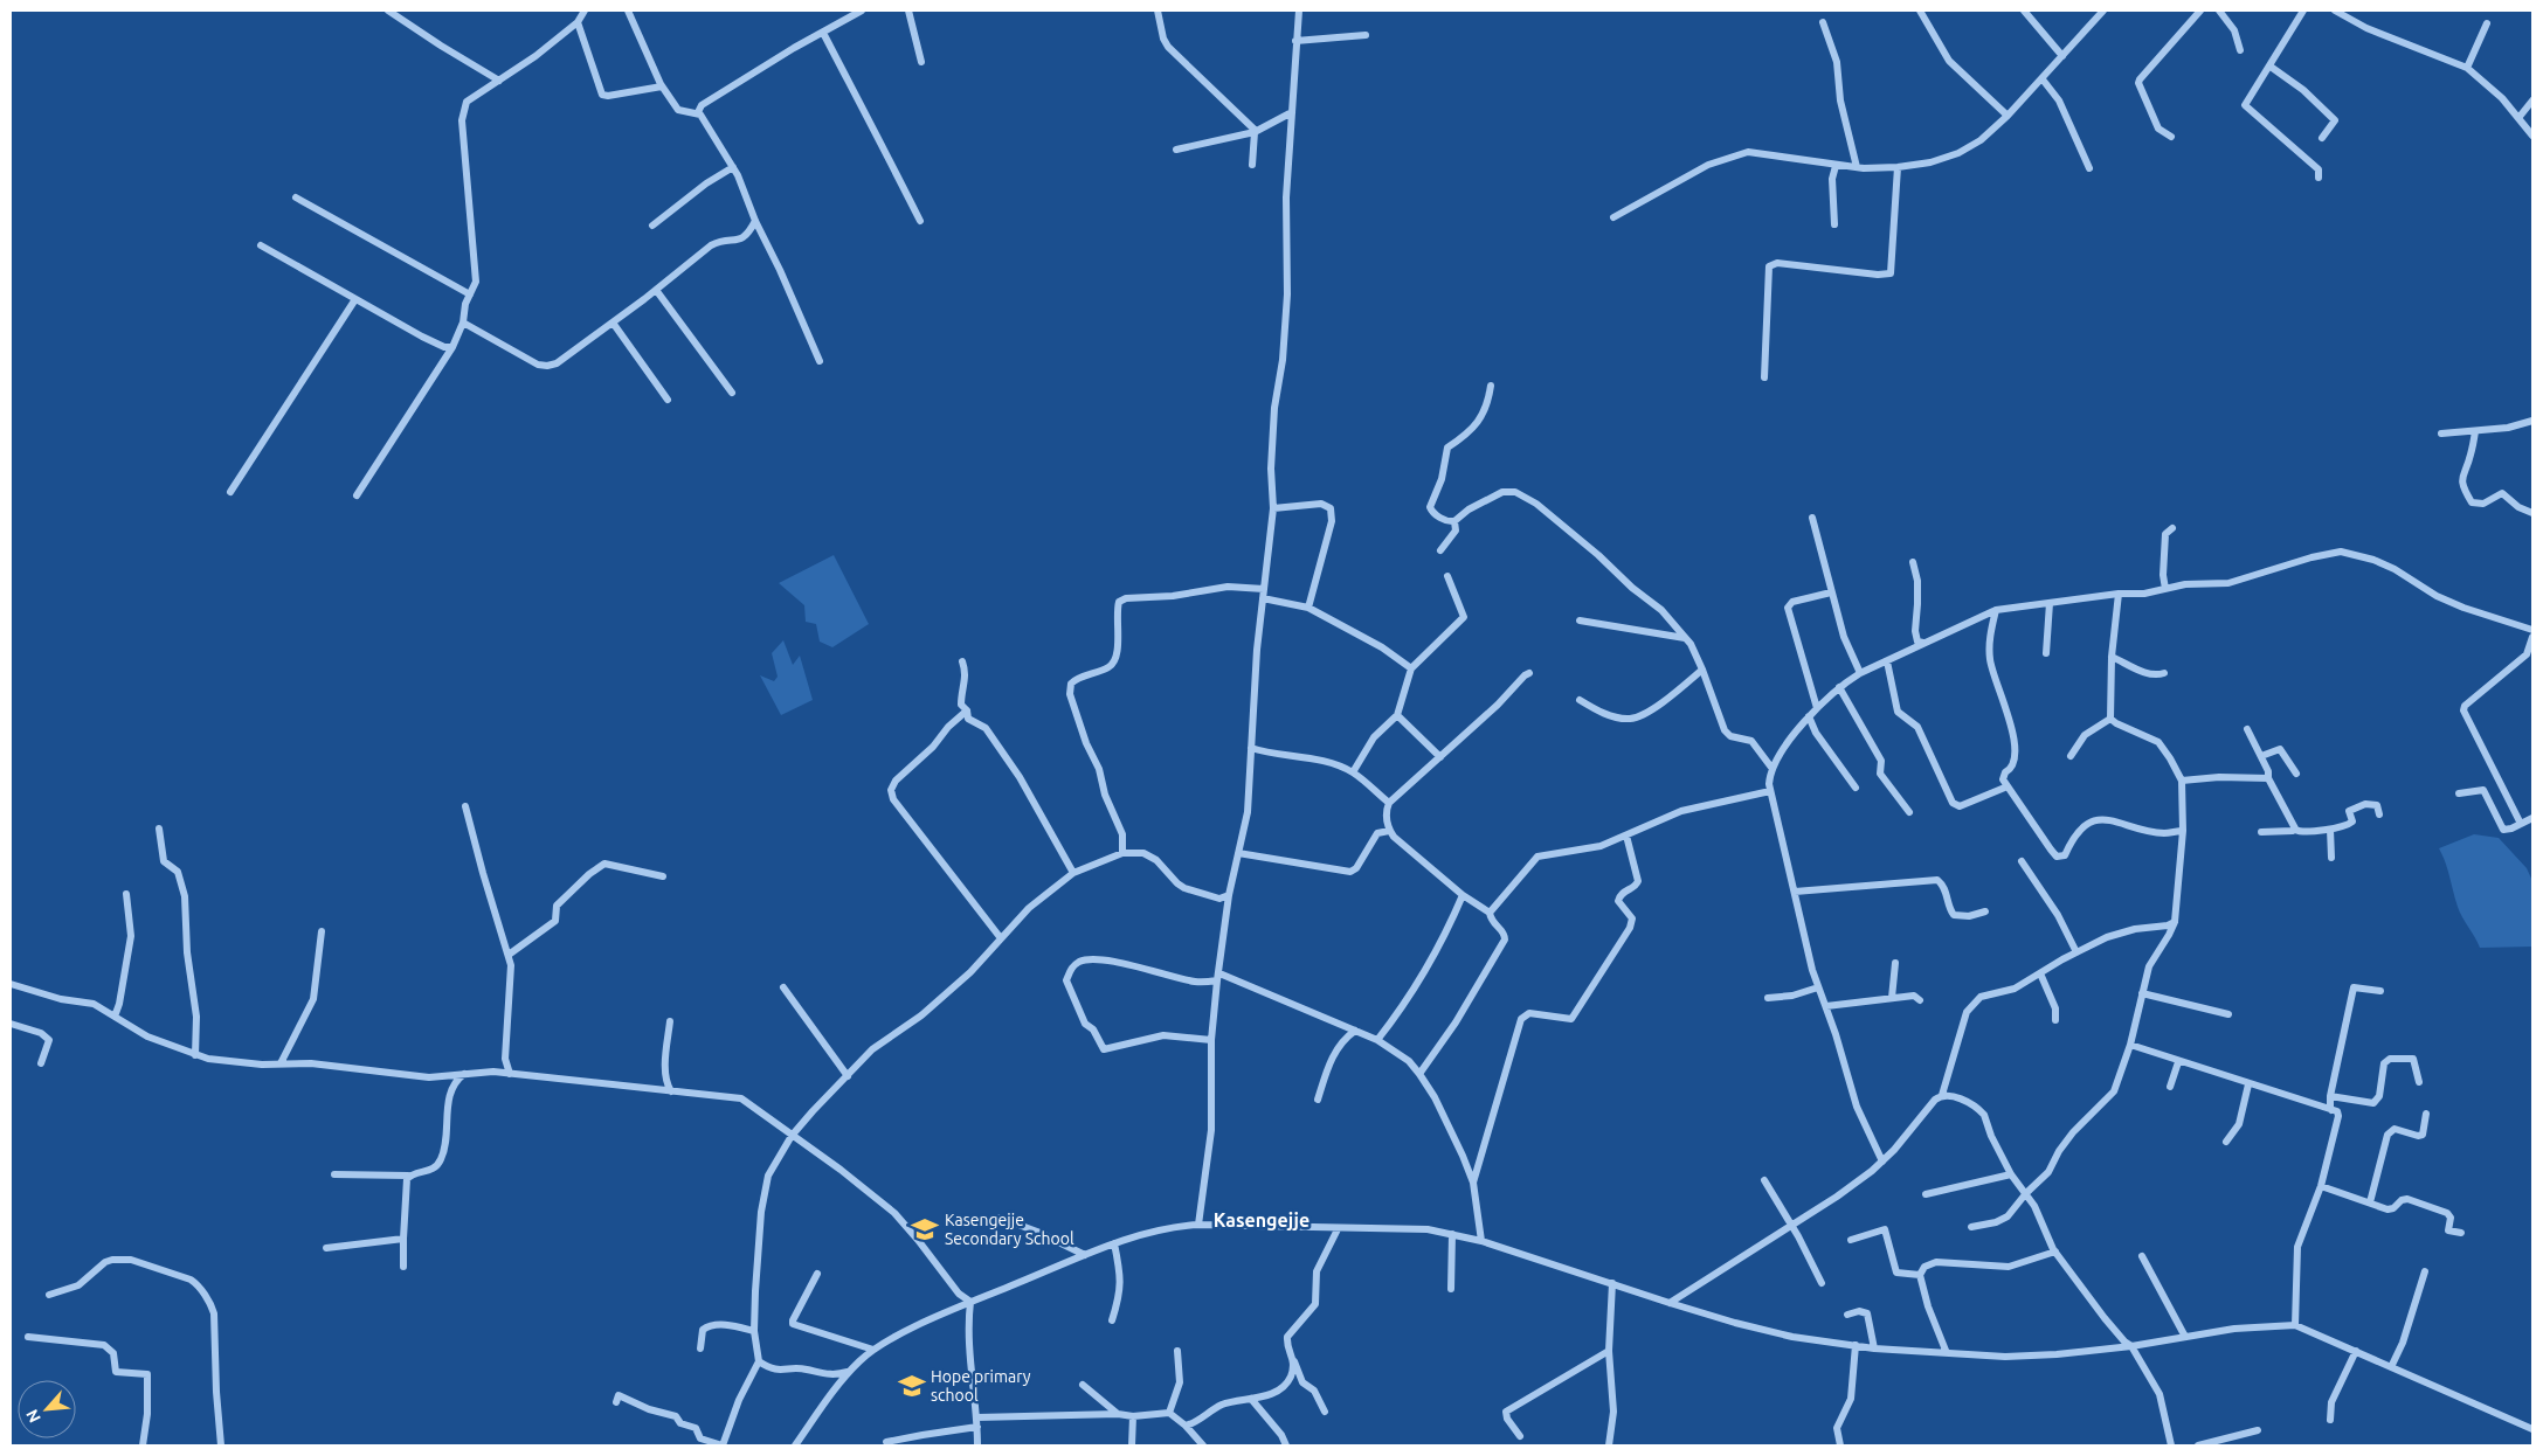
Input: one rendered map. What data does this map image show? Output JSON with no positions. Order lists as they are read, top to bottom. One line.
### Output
{"districts":["Kasengejje"],"places":{"school or university":["Kasengejje Secondary School","Hope primary school"]},"north":"bottom left"}
